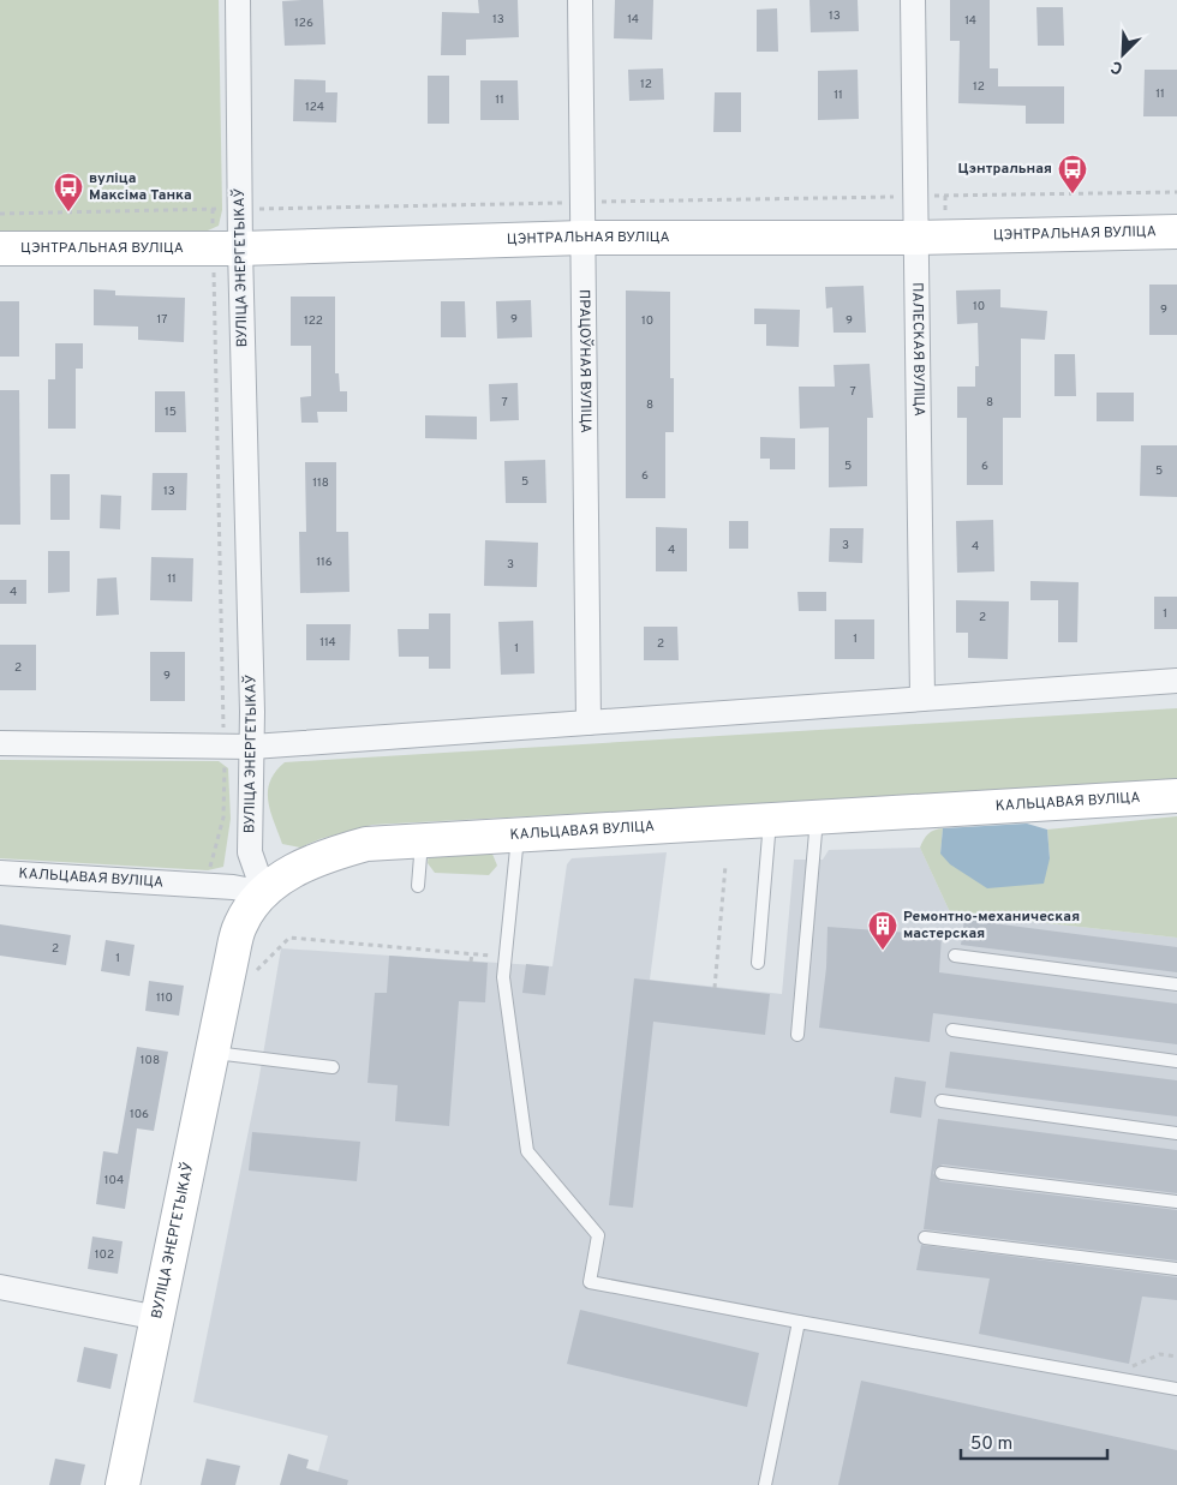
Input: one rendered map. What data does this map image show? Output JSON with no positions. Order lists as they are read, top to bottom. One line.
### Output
{"streets":{"street":["ЦЭНТРАЛЬНАЯ ВУЛІЦА","ВУЛІЦА ЭНЕРГЕТЫКАЎ","ПАЛЕСКАЯ ВУЛІЦА","ПРАЦОЎНАЯ ВУЛІЦА","КАЛЬЦАВАЯ ВУЛІЦА"]},"crossings":[["ЦЭНТРАЛЬНАЯ ВУЛІЦА","ВУЛІЦА ЭНЕРГЕТЫКАЎ"],["ЦЭНТРАЛЬНАЯ ВУЛІЦА","ПАЛЕСКАЯ ВУЛІЦА"],["ЦЭНТРАЛЬНАЯ ВУЛІЦА","ПРАЦОЎНАЯ ВУЛІЦА"],["ВУЛІЦА ЭНЕРГЕТЫКАЎ","КАЛЬЦАВАЯ ВУЛІЦА"]],"places":{"bus stop":["Цэнтральная","вуліца Максіма Танка"],"building":["Ремонтно-механическая мастерская"]},"house_numbers":["13","13","14","14","126","12","12","11","11","11","124","10","9","17","9","122","10","9","7","7","8","8","15","5","6","5","6","5","118","13","3","4","4","116","3","11","4","1","2","1","114","2","1","2","9","2","1","110","108","106","104","102"],"scale_bar":"50 m","north":"bottom left"}
